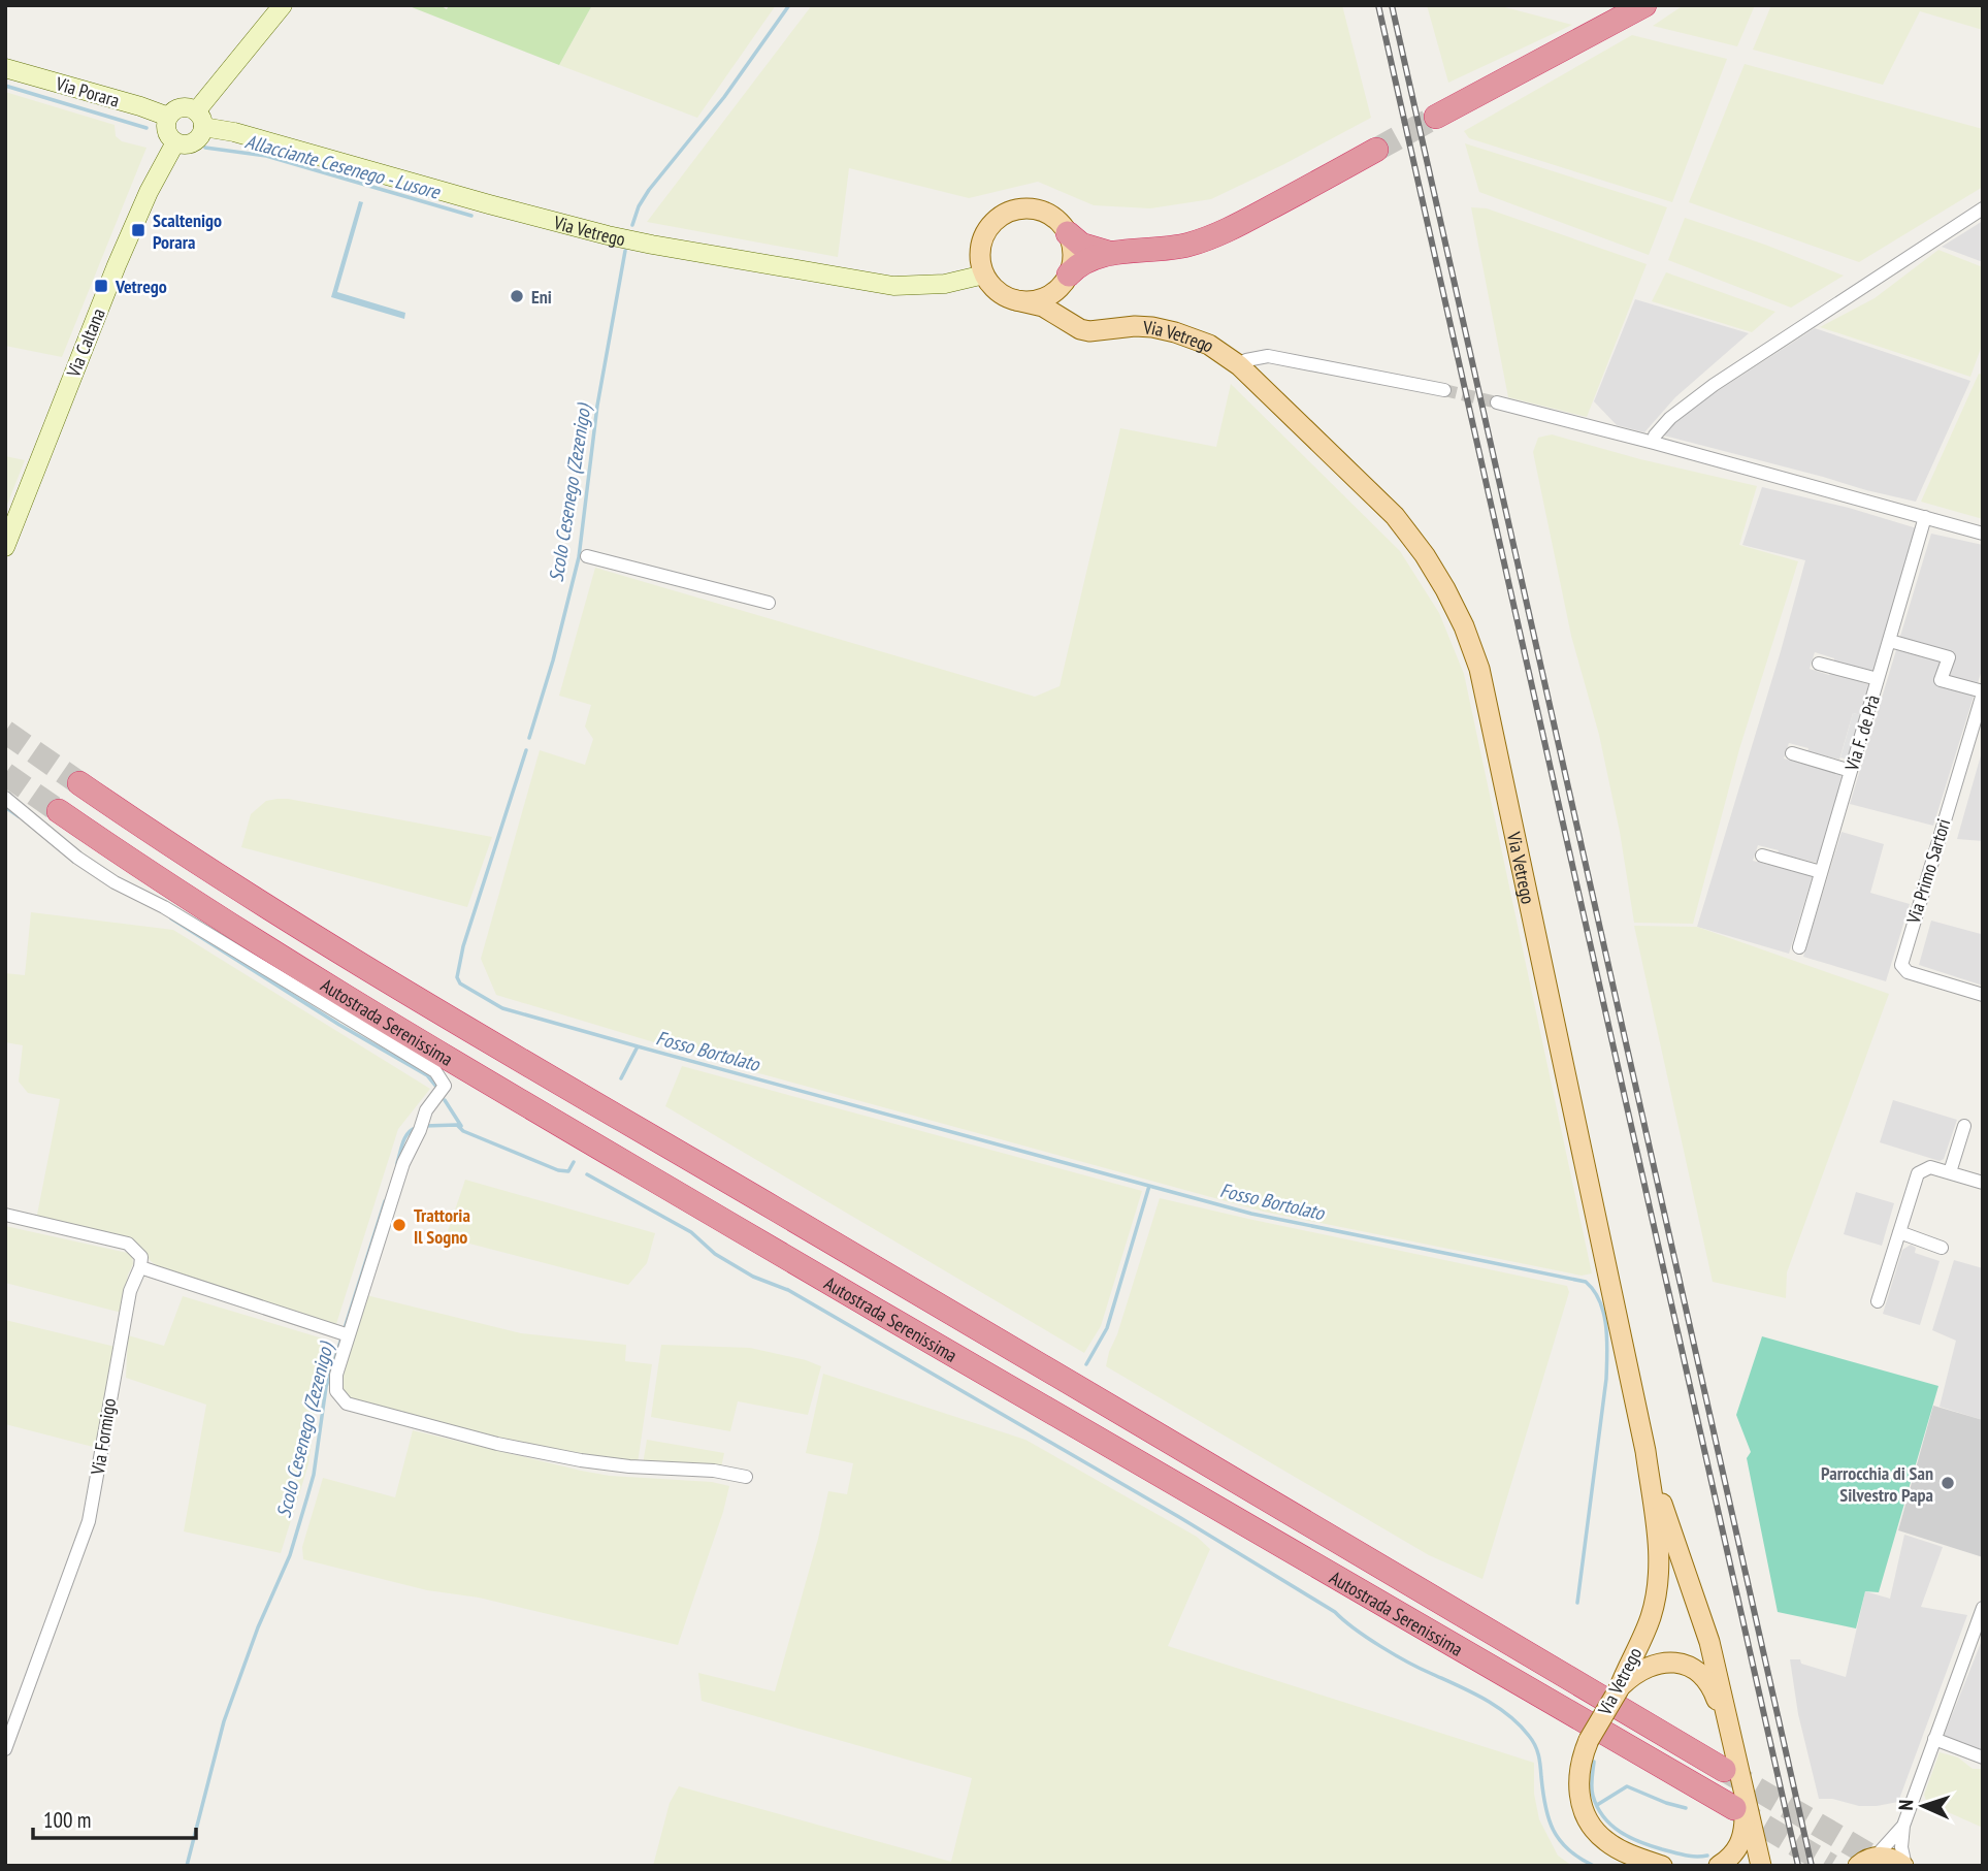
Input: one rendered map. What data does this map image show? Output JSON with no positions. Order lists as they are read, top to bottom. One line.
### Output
{"streets":{"highway":["Autostrada Serenissima"],"main road":["Via Porara","Via Vetrego","Via Caltana"],"street":["Via F. de Prà","Via Primo Sartori","Via Formigo"]},"crossings":[["Via Porara","Via Vetrego"],["Via Porara","Via Caltana"],["Via Vetrego","Via Caltana"],["Via Vetrego","Autostrada Serenissima"],["Via F. de Prà","Via Primo Sartori"]],"water":["Allacciante Cesenego - Lusore","Scolo Cesenego (Zezenigo)","Fosso Bortolato"],"places":{"transit":["Scaltenigo Porara","Vetrego"],"other":["Eni","Trattoria Il Sogno","Parrocchia di San Silvestro Papa"]},"scale_bar":"100 m","north":"left"}
